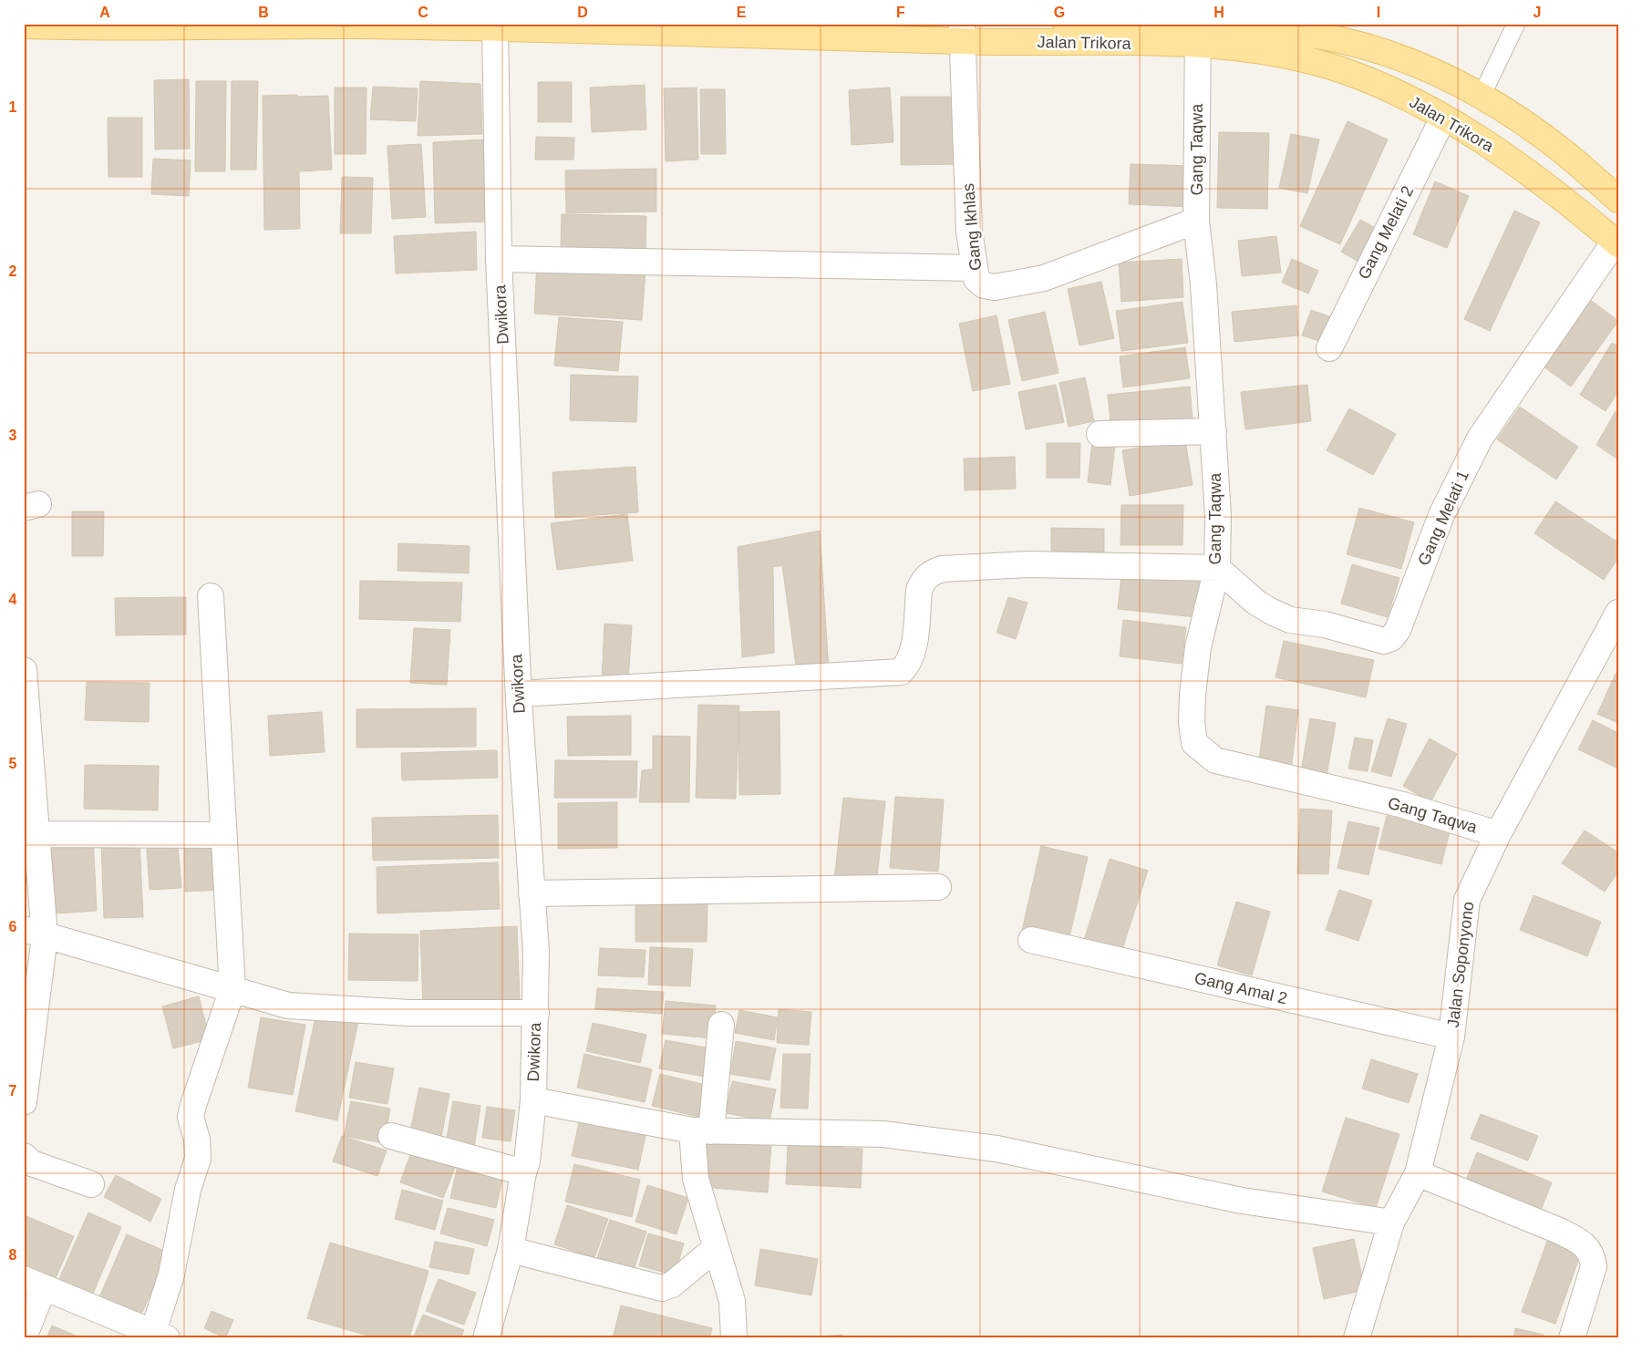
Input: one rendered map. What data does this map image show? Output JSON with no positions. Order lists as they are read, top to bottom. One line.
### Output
{"streets":{"main road":["Jalan Trikora"],"street":["Gang Taqwa","Gang Ikhlas","Gang Melati 2","Dwikora","Gang Melati 1","Jalan Soponyono","Gang Amal 2"]},"crossings":[["Jalan Trikora","Gang Taqwa"],["Jalan Trikora","Gang Ikhlas"],["Jalan Trikora","Gang Melati 2"],["Jalan Trikora","Dwikora"],["Jalan Trikora","Gang Melati 1"],["Gang Taqwa","Gang Ikhlas"],["Gang Taqwa","Gang Melati 1"],["Gang Taqwa","Jalan Soponyono"],["Jalan Soponyono","Gang Amal 2"]],"grid":{"columns":["A","B","C","D","E","F","G","H","I","J"],"rows":["1","2","3","4","5","6","7","8"]}}
